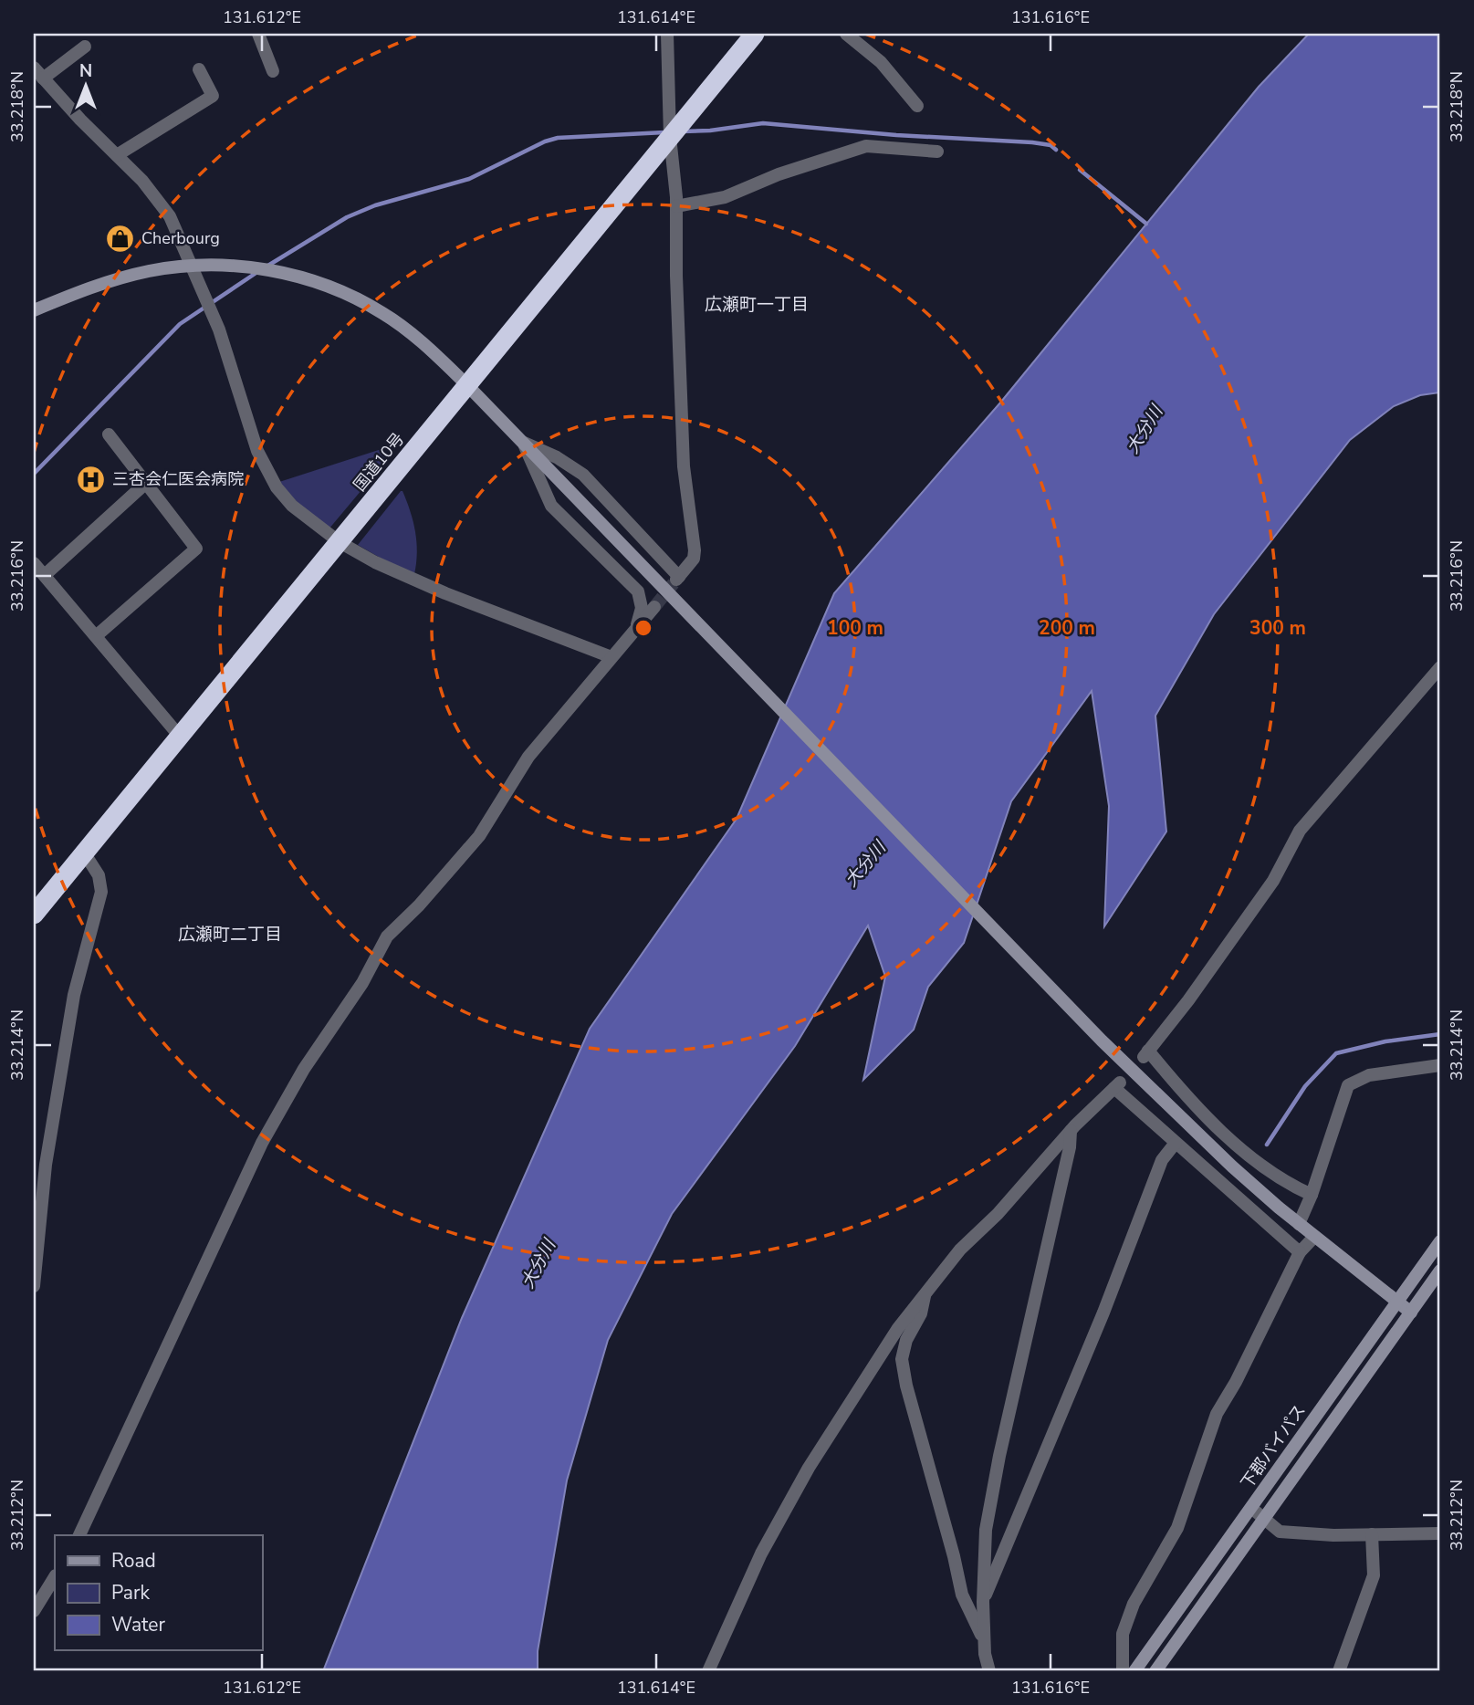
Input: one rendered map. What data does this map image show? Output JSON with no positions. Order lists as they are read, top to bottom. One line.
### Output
{"streets":{"highway":["国道10号"],"street":["下郡バイパス"]},"districts":["広瀬町一丁目","広瀬町二丁目"],"water":["大分川"],"places":{"shop":["Cherbourg"],"hospital":["三杏会仁医会病院"]},"legend":["Road","Park","Water"],"north":"top","coordinates":["131.612°E","131.614°E","131.616°E","33.218°N","33.216°N","33.214°N","33.212°N"],"rings":["100 m","200 m","300 m"]}
